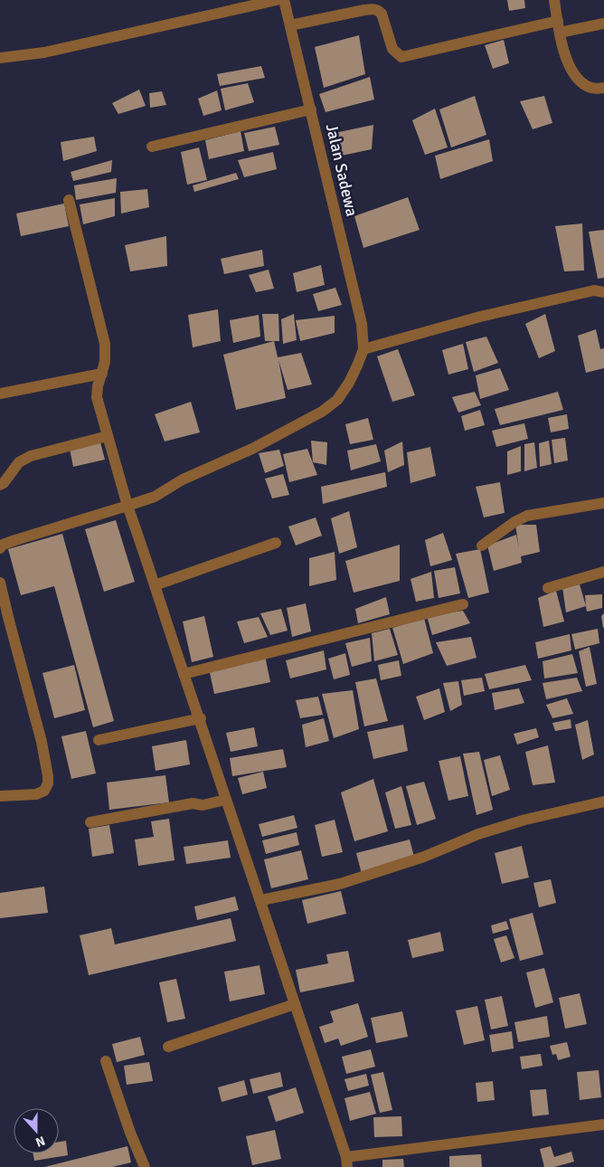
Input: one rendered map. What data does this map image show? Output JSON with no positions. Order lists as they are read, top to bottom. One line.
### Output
{"streets":{"street":["Jalan Sadewa"]},"north":"bottom"}
